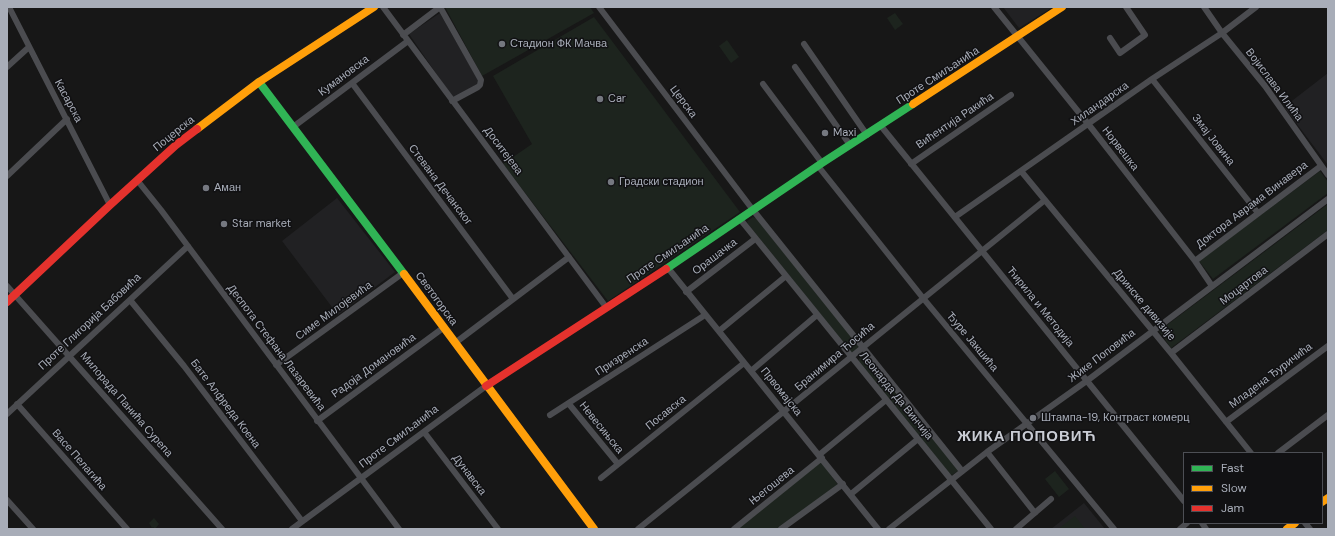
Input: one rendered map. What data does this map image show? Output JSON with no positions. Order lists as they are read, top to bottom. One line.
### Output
{"streets":{"street":["Кумановска","Проте Смиљанића","Војислава Илића","Касарска","Церска","Хиландарска","Вићентија Ракића","Поцерска","Змај Јовина","Норвешка","Доситејева","Стевана Дечанског","Доктора Аврама Винавера","Орашачка","Моцартова","Светогорска","Дринске дивизије","Ћирила и Методија","Симе Милојевића","Проте Глигорија Бабовића","Ђуре Јакшића","Деспота Стефана Лазаревића","Жике Поповића","Призренска","Бранимира Ћосића","Радоја Домановића","Младена Ђуричића","Првомајска","Леонарда Да Винчија","Бате Алфреда Коена","Милорада Панића Сурепа","Посавска","Невесињска","Васе Пелагића","Дунавска","Његошева"]},"crossings":[["Кумановска","Доситејева"],["Кумановска","Стевана Дечанског"],["Кумановска","Светогорска"],["Проте Смиљанића","Церска"],["Проте Смиљанића","Норвешка"],["Проте Смиљанића","Доситејева"],["Проте Смиљанића","Светогорска"],["Проте Смиљанића","Ћирила и Методија"],["Проте Смиљанића","Ђуре Јакшића"],["Проте Смиљанића","Деспота Стефана Лазаревића"],["Проте Смиљанића","Првомајска"],["Проте Смиљанића","Леонарда Да Винчија"],["Проте Смиљанића","Бате Алфреда Коена"],["Проте Смиљанића","Дунавска"],["Војислава Илића","Хиландарска"],["Војислава Илића","Доктора Аврама Винавера"],["Касарска","Поцерска"],["Церска","Леонарда Да Винчија"],["Хиландарска","Змај Јовина"],["Хиландарска","Норвешка"],["Хиландарска","Дринске дивизије"],["Хиландарска","Ћирила и Методија"],["Вићентија Ракића","Ћирила и Методија"],["Поцерска","Светогорска"],["Поцерска","Деспота Стефана Лазаревића"],["Поцерска","Милорада Панића Сурепа"],["Змај Јовина","Доктора Аврама Винавера"],["Норвешка","Доктора Аврама Винавера"],["Норвешка","Жике Поповића"],["Орашачка","Првомајска"],["Орашачка","Леонарда Да Винчија"],["Моцартова","Дринске дивизије"],["Светогорска","Симе Милојевића"],["Светогорска","Радоја Домановића"],["Дринске дивизије","Жике Поповића"],["Дринске дивизије","Бранимира Ћосића"],["Дринске дивизије","Младена Ђуричића"],["Ћирила и Методија","Жике Поповића"],["Ћирила и Методија","Бранимира Ћосића"],["Симе Милојевића","Деспота Стефана Лазаревића"],["Проте Глигорија Бабовића","Деспота Стефана Лазаревића"],["Проте Глигорија Бабовића","Бате Алфреда Коена"],["Проте Глигорија Бабовића","Милорада Панића Сурепа"],["Проте Глигорија Бабовића","Васе Пелагића"],["Ђуре Јакшића","Жике Поповића"],["Ђуре Јакшића","Бранимира Ћосића"],["Деспота Стефана Лазаревића","Радоја Домановића"],["Жике Поповића","Леонарда Да Винчија"],["Призренска","Првомајска"],["Призренска","Невесињска"],["Бранимира Ћосића","Првомајска"],["Бранимира Ћосића","Леонарда Да Винчија"],["Првомајска","Посавска"],["Првомајска","Његошева"],["Леонарда Да Винчија","Његошева"],["Посавска","Невесињска"]],"districts":["ЖИКА ПОПОВИЋ"],"places":["Стадион ФК Мачва","Car","Maxi","Градски стадион","Аман","Star market","Штампа-19, Контраст комерц"],"legend":["Fast","Slow","Jam"]}
